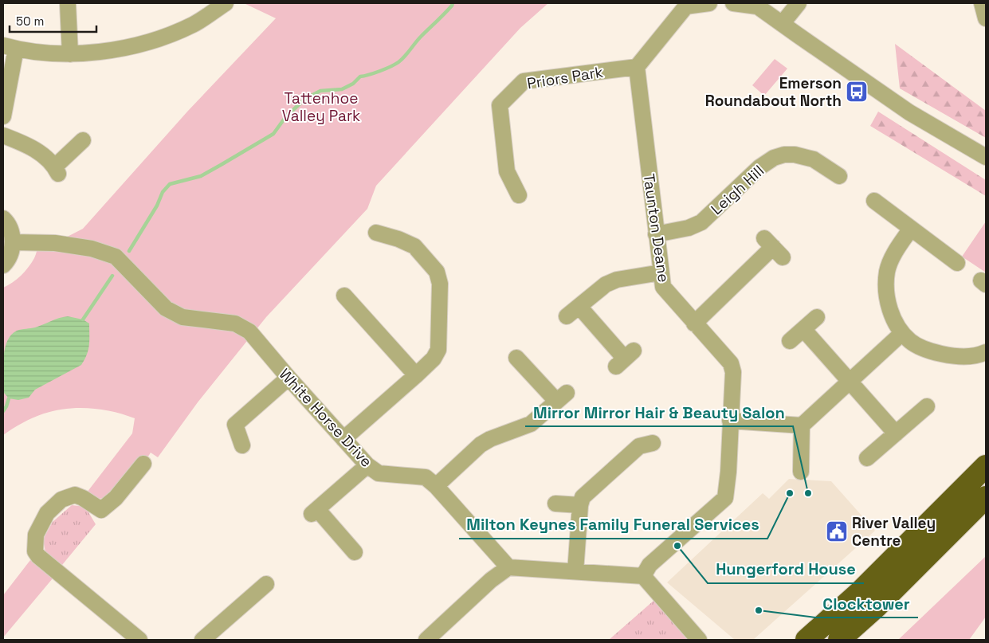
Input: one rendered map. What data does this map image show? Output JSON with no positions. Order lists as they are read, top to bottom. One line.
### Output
{"streets":{"street":["Priors Park","Leigh Hill","Taunton Deane","White Horse Drive"]},"crossings":[["Priors Park","Taunton Deane"],["Leigh Hill","Taunton Deane"]],"parks":["Tattenhoe Valley Park"],"places":{"bus stop":["Emerson Roundabout North"],"other":["Milton Keynes Family Funeral Services","Mirror Mirror Hair & Beauty Salon","Hungerford House","Clocktower"],"public building":["River Valley Centre"]},"scale_bar":"50 m"}
